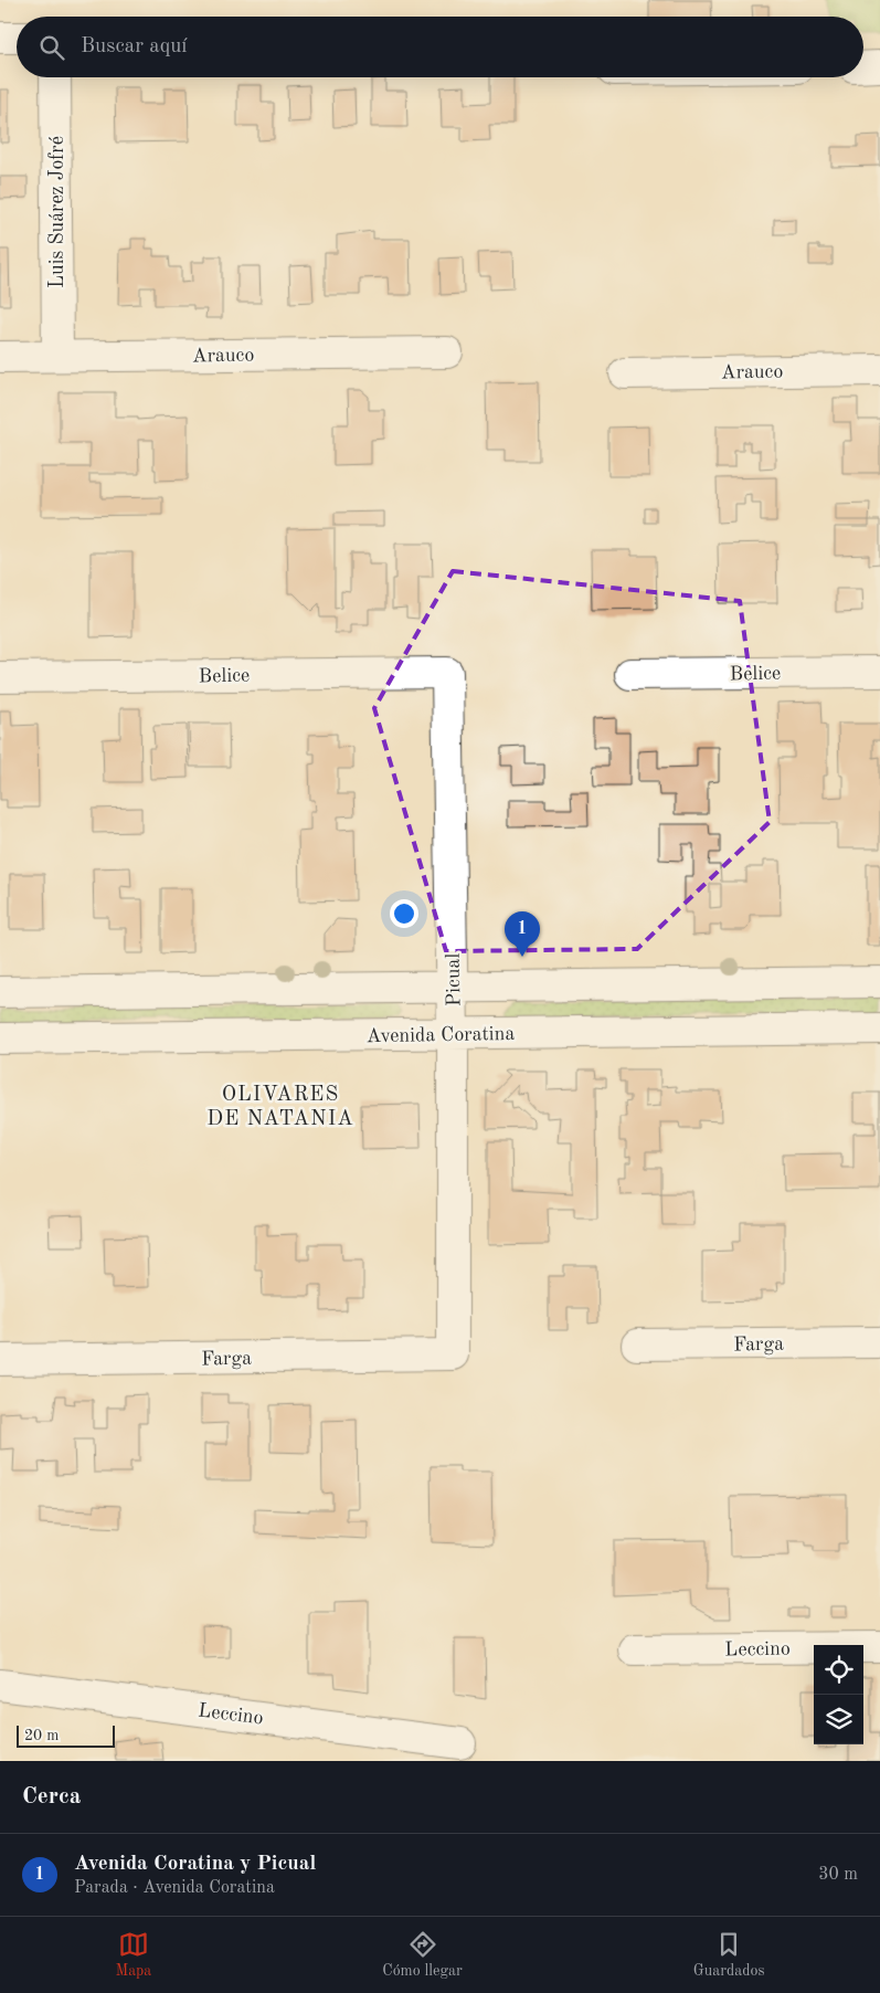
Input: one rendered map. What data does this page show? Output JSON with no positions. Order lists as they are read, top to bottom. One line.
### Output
{"streets":{"street":["Luis Suárez Jofré","Arauco","Belice","Picual","Avenida Coratina","Farga","Leccino"]},"crossings":[["Luis Suárez Jofré","Arauco"],["Belice","Picual"],["Picual","Avenida Coratina"],["Picual","Farga"]],"districts":["OLIVARES DE NATANIA"],"scale_bar":"20 m","page":{"search":"Buscar aquí","pins":"1","scale":"20 m","heading":"Cerca","list":[{"mark":"1","name":"Avenida Coratina y Picual","note":"Parada · Avenida Coratina","value":"30 m"}],"nav":["Mapa","Cómo llegar","Guardados"]}}
